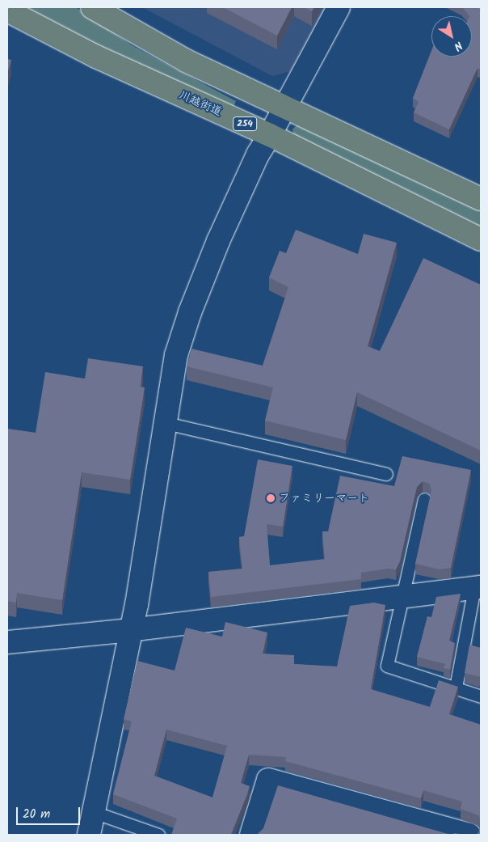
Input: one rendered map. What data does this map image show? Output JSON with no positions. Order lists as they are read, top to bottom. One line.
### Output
{"streets":{"highway":["川越街道","254"]},"places":["ファミリーマート"],"scale_bar":"20 m","north":"bottom right"}
